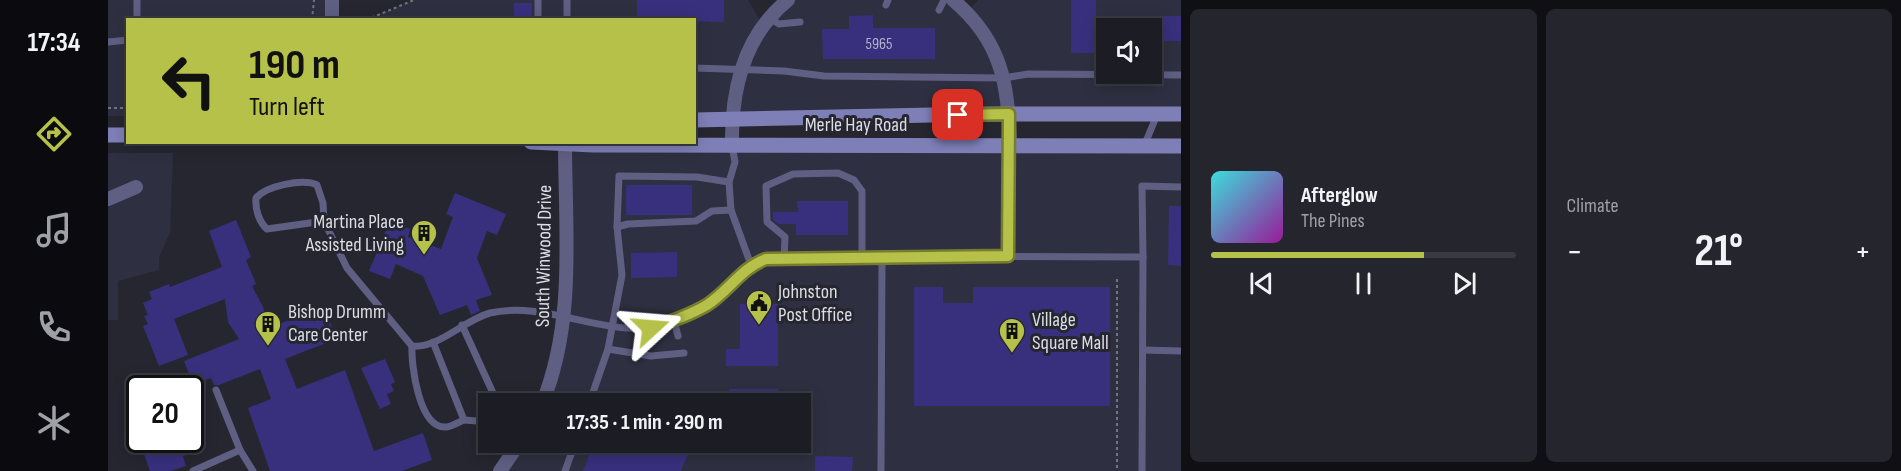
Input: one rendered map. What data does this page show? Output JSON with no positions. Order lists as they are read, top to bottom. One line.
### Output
{"streets":{"main road":["Merle Hay Road"],"street":["South Winwood Drive"]},"places":{"building":["Martina Place Assisted Living","Bishop Drumm Care Center","Village Square Mall"],"public building":["Johnston Post Office"]},"house_numbers":["5965"],"page":{"tabs":"17:34","tile":"Climate","turn":["190 m","Turn left"],"song":["Afterglow","The Pines"],"heat":["−","21°","+"],"limit":"20","trip":"17:35 · 1 min · 290 m"}}
